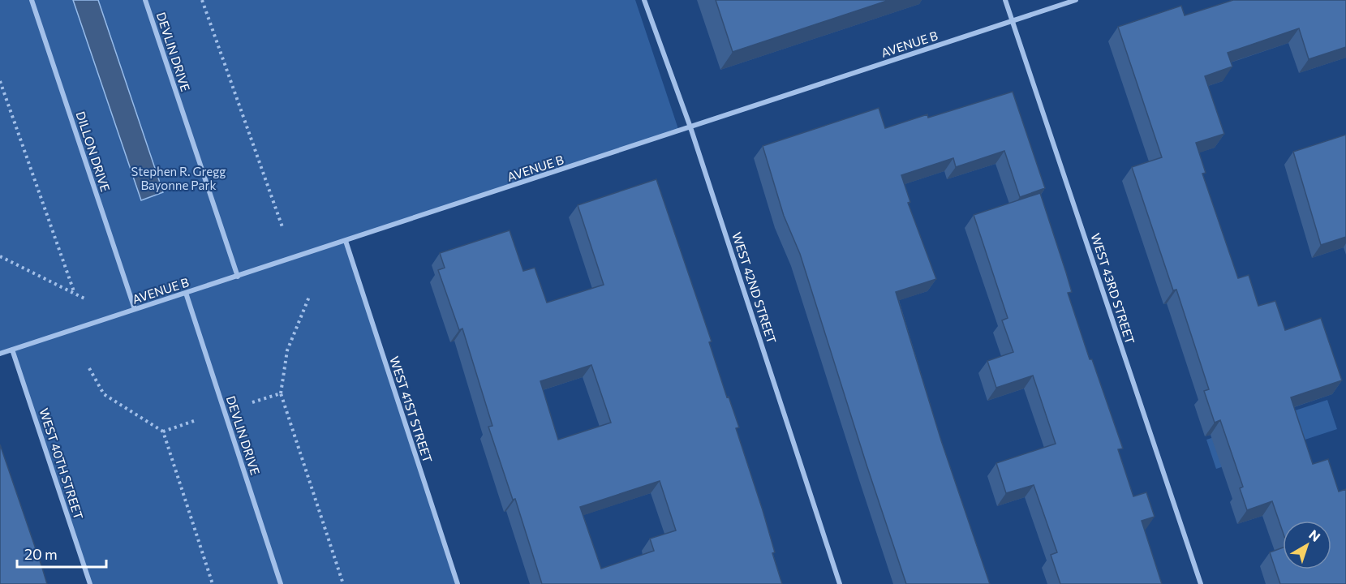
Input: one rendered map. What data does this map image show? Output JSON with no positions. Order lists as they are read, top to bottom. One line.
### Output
{"streets":{"street":["AVENUE B","DEVLIN DRIVE","DILLON DRIVE","WEST 42ND STREET","WEST 43RD STREET","WEST 41ST STREET","WEST 40TH STREET"]},"crossings":[["AVENUE B","DEVLIN DRIVE"],["AVENUE B","DILLON DRIVE"],["AVENUE B","WEST 42ND STREET"],["AVENUE B","WEST 43RD STREET"],["AVENUE B","WEST 41ST STREET"],["AVENUE B","WEST 40TH STREET"]],"parks":["Stephen R. Gregg Bayonne Park"],"scale_bar":"20 m","north":"top right"}
